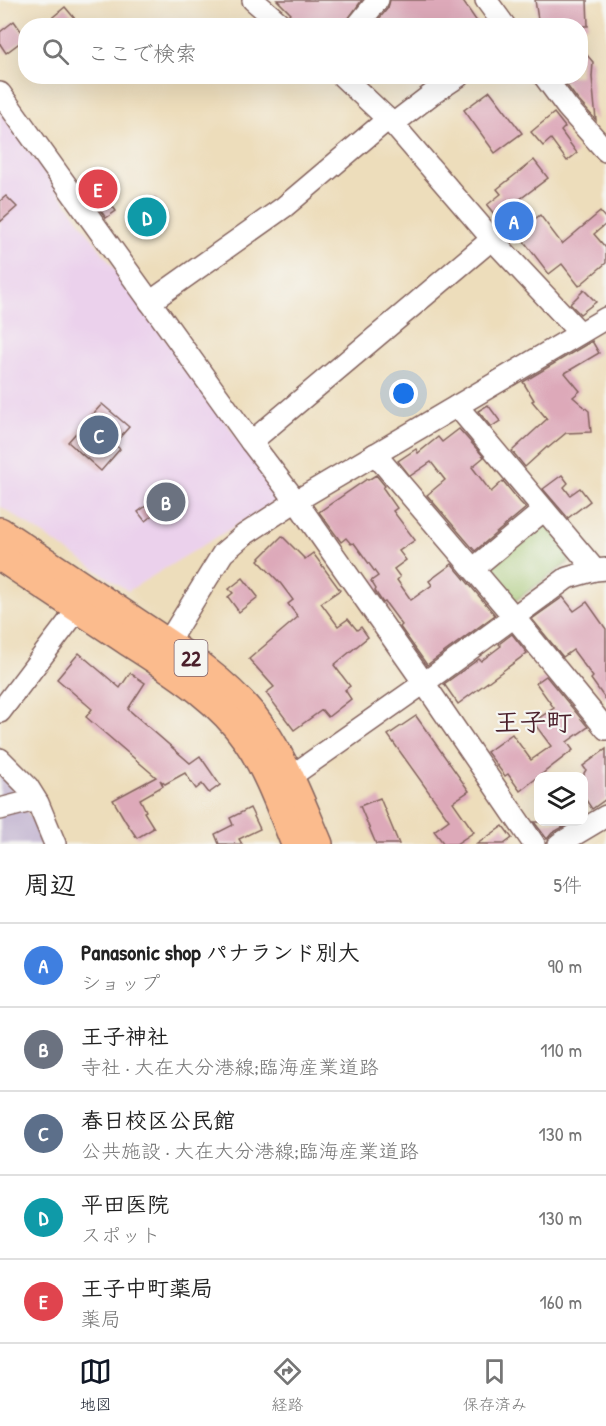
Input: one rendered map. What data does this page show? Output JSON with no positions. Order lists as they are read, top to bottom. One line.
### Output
{"streets":{"main road":["22"]},"districts":["王子町"],"page":{"search":"ここで検索","pins":["E","D","A","C","B"],"heading":["周辺","5件"],"list":[{"mark":"A","name":"Panasonic shop パナランド別大","note":"ショップ","value":"90 m"},{"mark":"B","name":"王子神社","note":"寺社 · 大在大分港線;臨海産業道路","value":"110 m"},{"mark":"C","name":"春日校区公民館","note":"公共施設 · 大在大分港線;臨海産業道路","value":"130 m"},{"mark":"D","name":"平田医院","note":"スポット","value":"130 m"},{"mark":"E","name":"王子中町薬局","note":"薬局","value":"160 m"}],"nav":["地図","経路","保存済み"]}}
